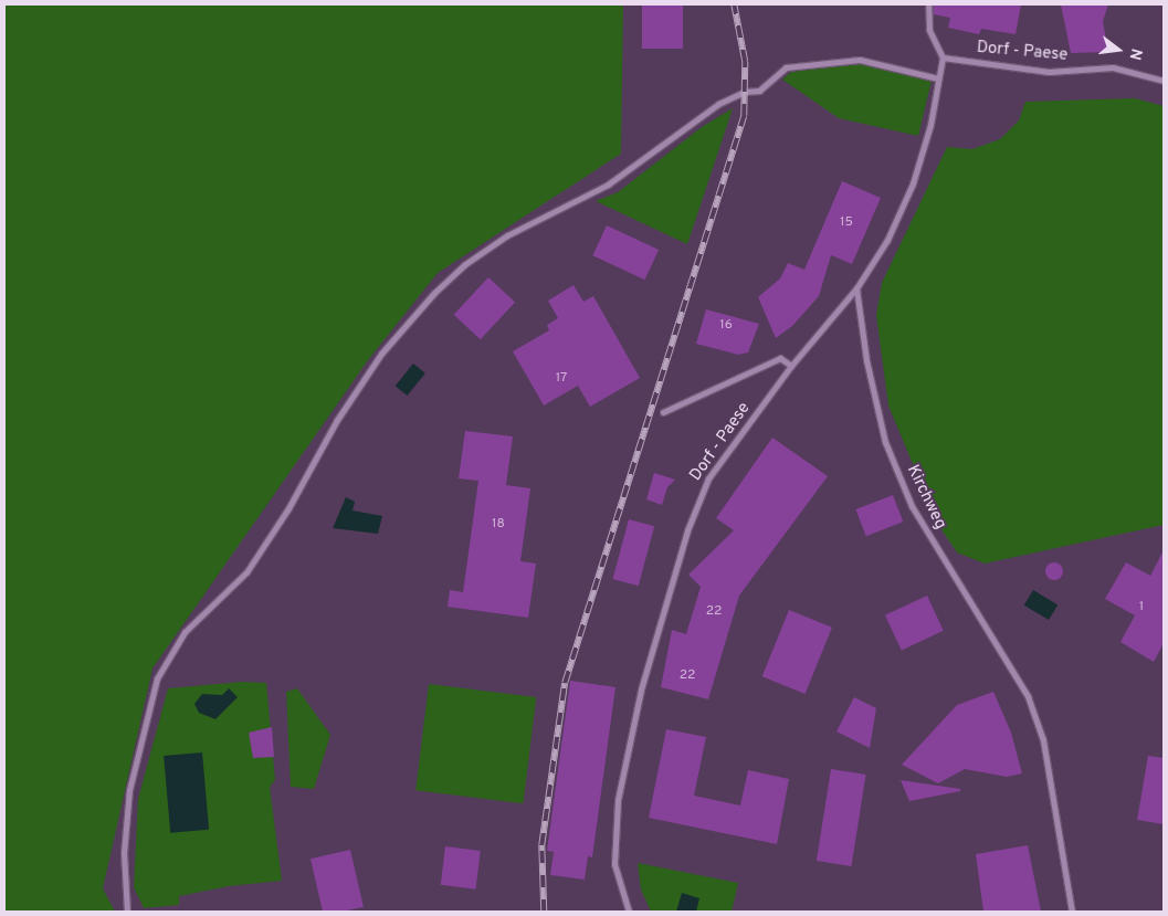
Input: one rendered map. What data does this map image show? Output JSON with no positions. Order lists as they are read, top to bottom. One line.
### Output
{"streets":{"street":["Dorf - Paese","Kirchweg"]},"crossings":[["Dorf - Paese","Kirchweg"]],"house_numbers":["15","16","17","18","1","22","22"],"north":"right"}
